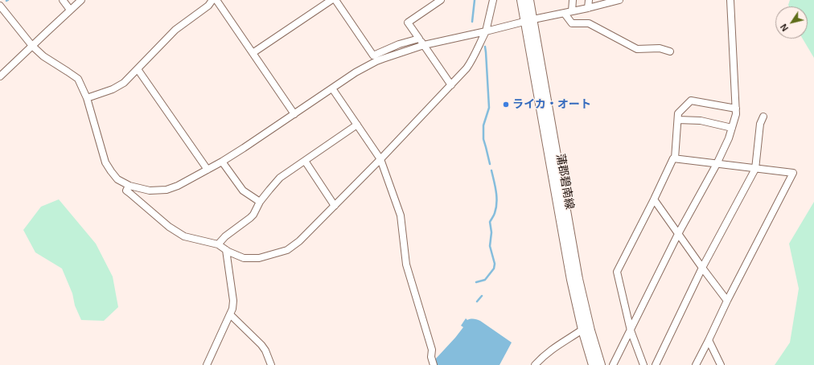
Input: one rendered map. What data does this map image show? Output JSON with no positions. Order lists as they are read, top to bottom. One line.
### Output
{"streets":{"main road":["蒲郡碧南線"]},"places":["ライカ・オート"],"north":"bottom left"}
